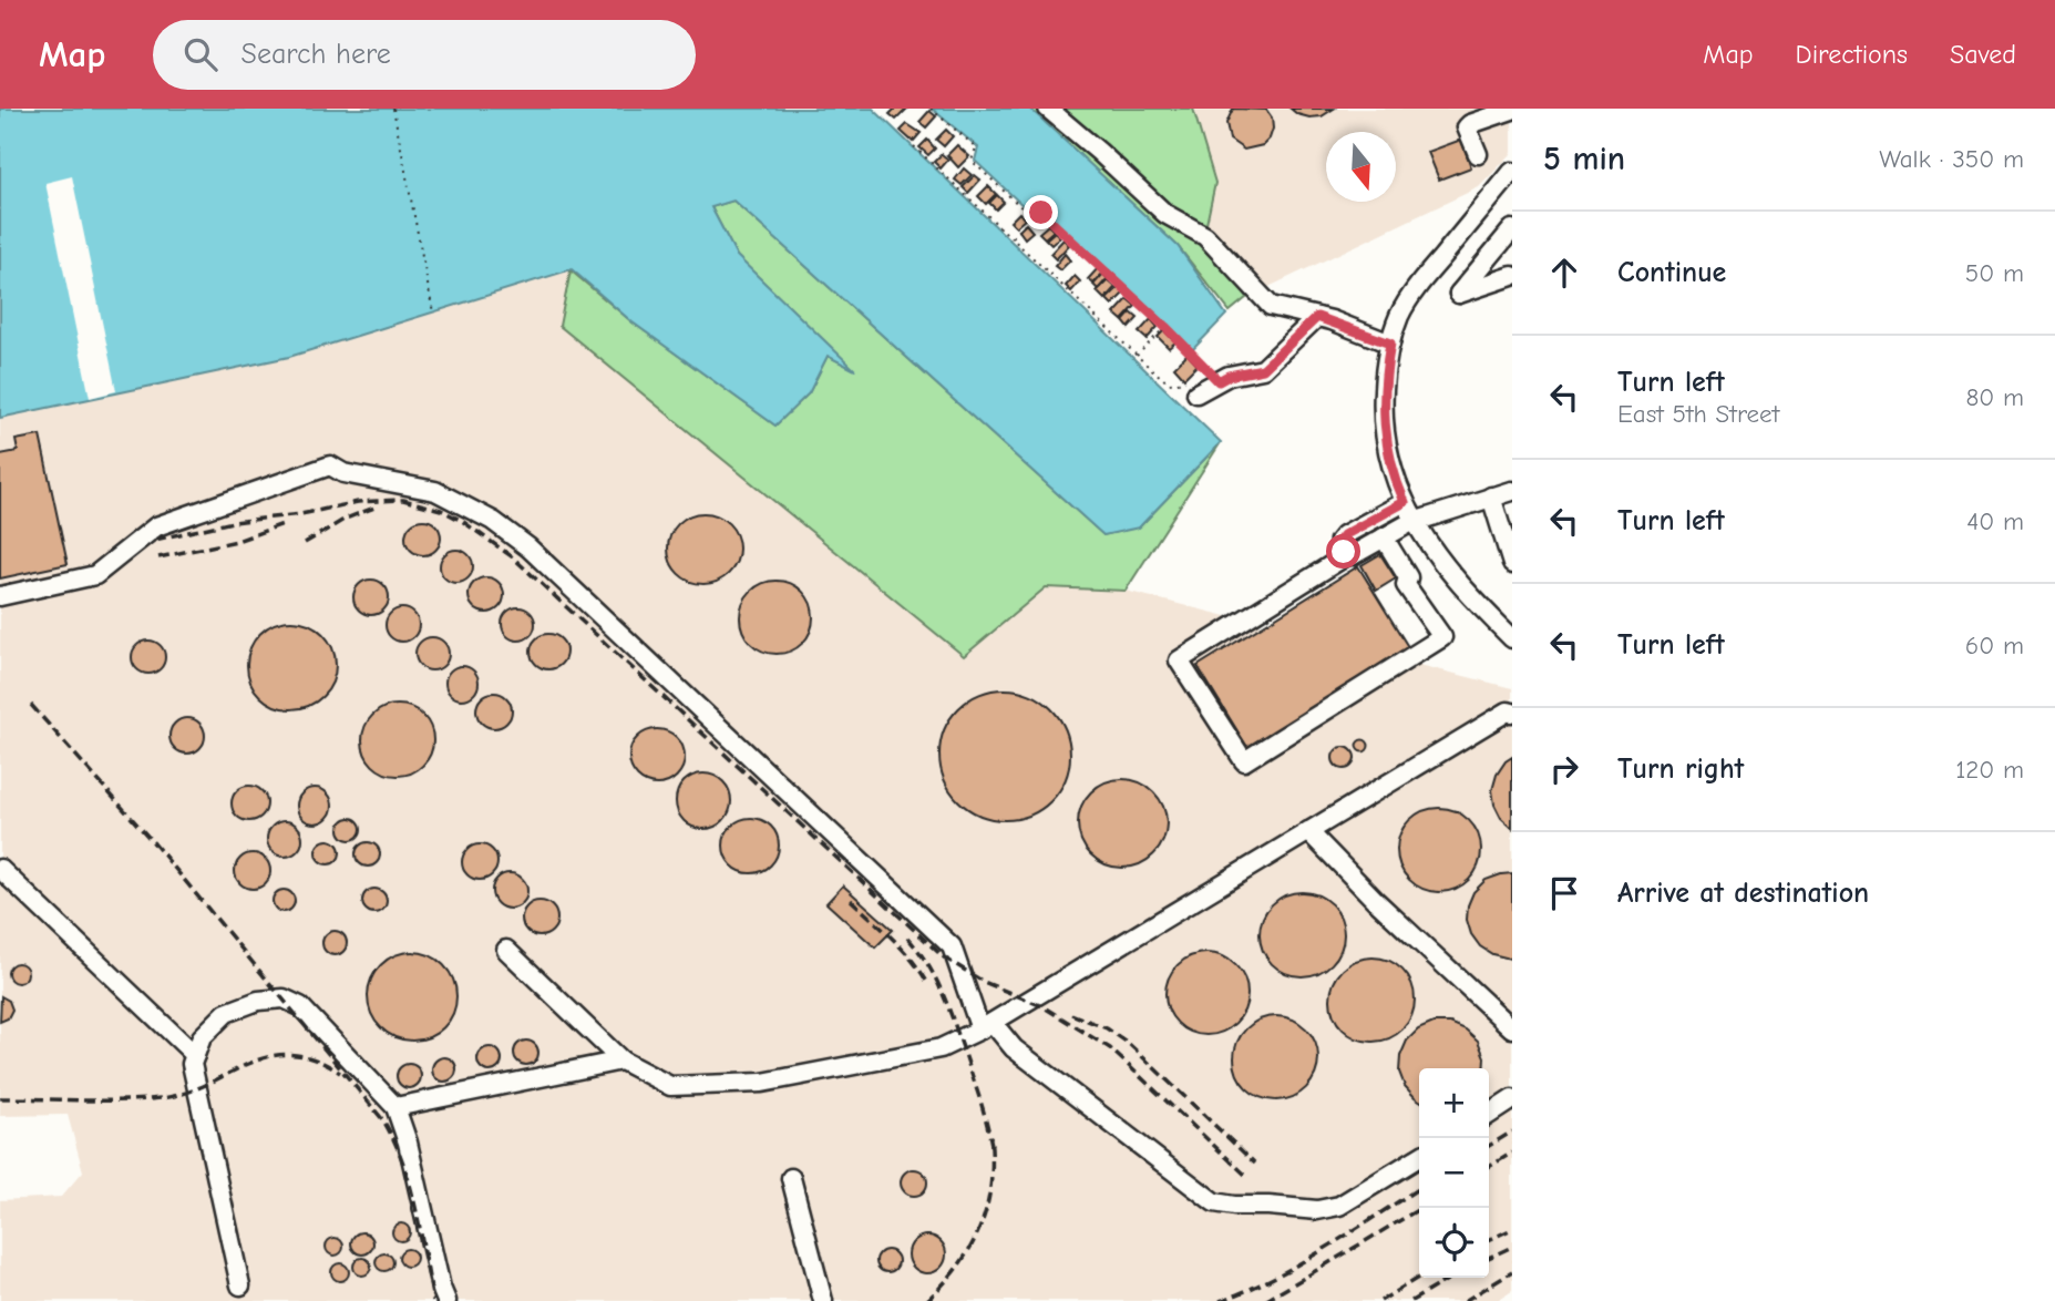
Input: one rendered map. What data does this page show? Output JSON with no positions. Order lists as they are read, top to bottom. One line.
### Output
{"north":"bottom","page":{"header":"Map","search":"Search here","nav":["Map","Directions","Saved"],"heading":["5 min","Walk · 350 m"],"list":[["Continue","50 m"],["Turn left","East 5th Street","80 m"],["Turn left","40 m"],["Turn left","60 m"],["Turn right","120 m"],"Arrive at destination"],"map_buttons":["+","−"]}}
